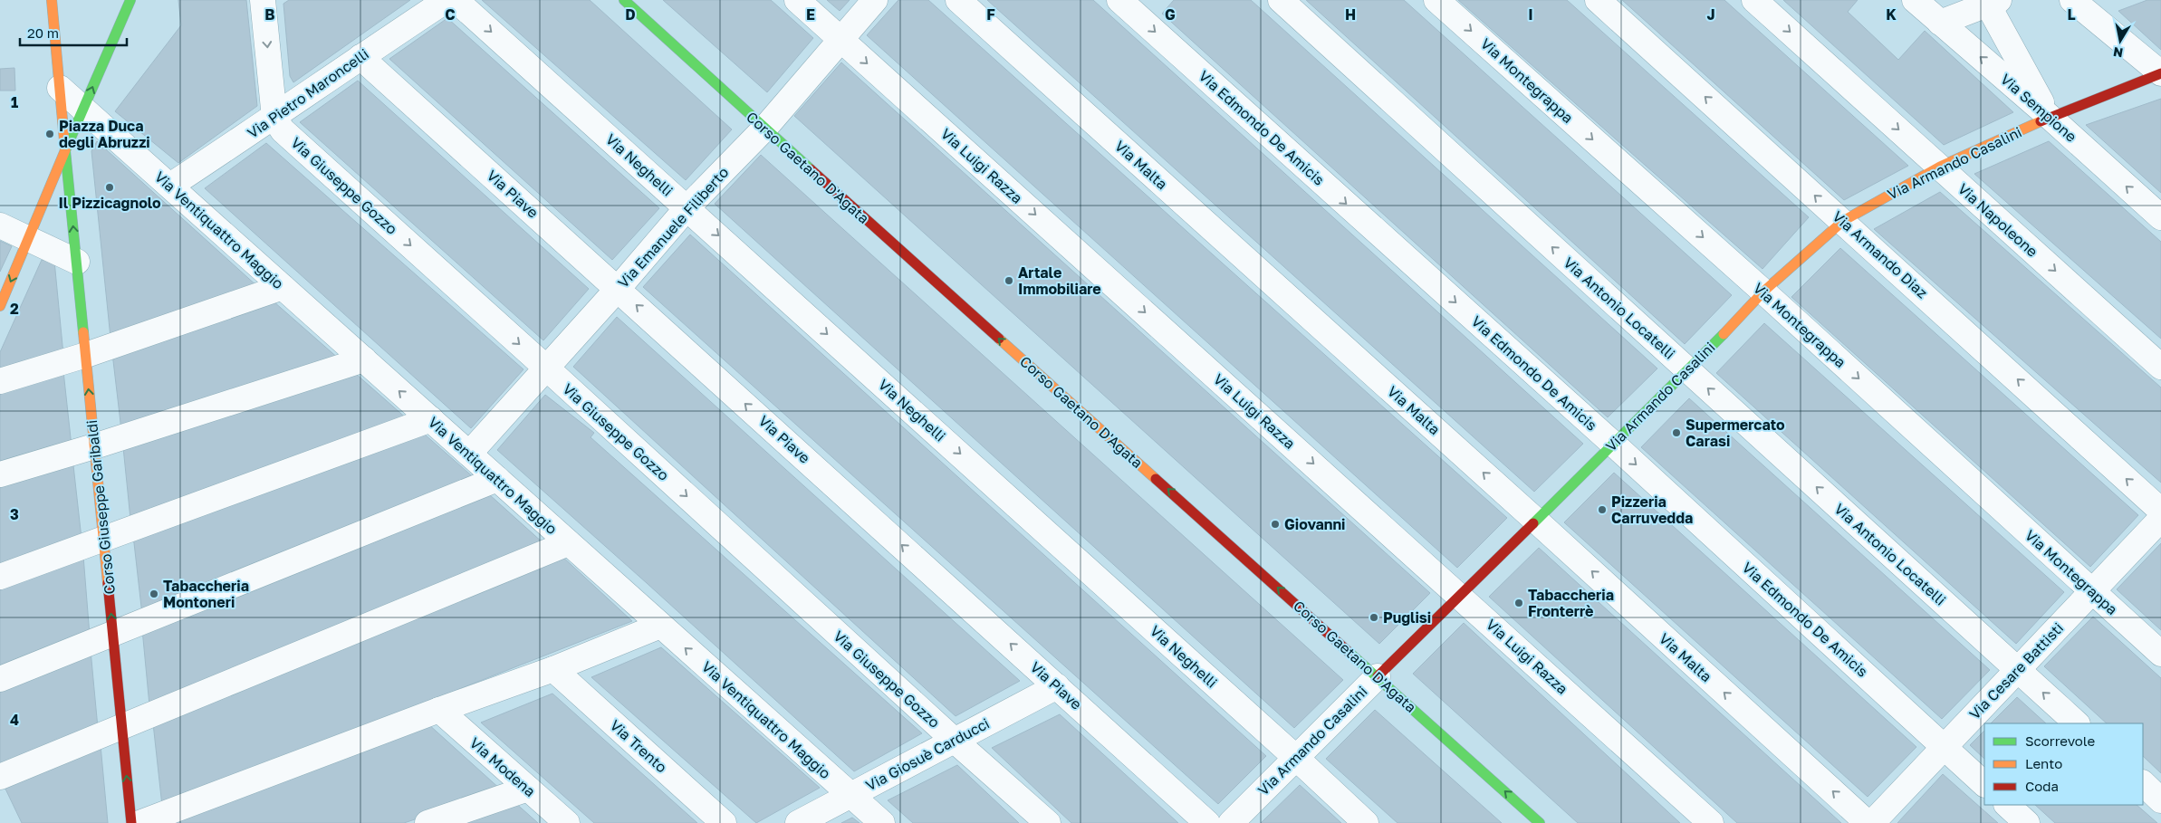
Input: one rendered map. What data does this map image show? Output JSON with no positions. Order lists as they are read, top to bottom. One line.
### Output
{"streets":{"street":["Via Montegrappa","Via Pietro Maroncelli","Via Sempione","Via Edmondo De Amicis","Via Armando Casalini","Via Neghelli","Via Malta","Via Luigi Razza","Corso Gaetano D'Agata","Via Giuseppe Gozzo","Via Piave","Via Napoleone","Via Emanuele Filiberto","Via Ventiquattro Maggio","Via Armando Diaz","Via Antonio Locatelli","Corso Giuseppe Garibaldi","Via Cesare Battisti","Via Trento","Via Giosuè Carducci","Via Modena"]},"crossings":[["Via Montegrappa","Via Armando Casalini"],["Via Montegrappa","Via Cesare Battisti"],["Via Pietro Maroncelli","Via Giuseppe Gozzo"],["Via Pietro Maroncelli","Via Piave"],["Via Pietro Maroncelli","Via Ventiquattro Maggio"],["Via Sempione","Via Armando Casalini"],["Via Edmondo De Amicis","Via Armando Casalini"],["Via Edmondo De Amicis","Via Cesare Battisti"],["Via Armando Casalini","Via Neghelli"],["Via Armando Casalini","Via Malta"],["Via Armando Casalini","Via Luigi Razza"],["Via Armando Casalini","Corso Gaetano D'Agata"],["Via Armando Casalini","Via Napoleone"],["Via Armando Casalini","Via Armando Diaz"],["Via Armando Casalini","Via Antonio Locatelli"],["Via Neghelli","Via Emanuele Filiberto"],["Via Luigi Razza","Via Emanuele Filiberto"],["Corso Gaetano D'Agata","Via Emanuele Filiberto"],["Via Giuseppe Gozzo","Via Emanuele Filiberto"],["Via Giuseppe Gozzo","Via Giosuè Carducci"],["Via Piave","Via Emanuele Filiberto"],["Via Piave","Via Giosuè Carducci"],["Via Emanuele Filiberto","Via Ventiquattro Maggio"],["Via Ventiquattro Maggio","Corso Giuseppe Garibaldi"],["Via Ventiquattro Maggio","Via Giosuè Carducci"],["Via Antonio Locatelli","Via Cesare Battisti"]],"one_way":["Via Montegrappa","Via Edmondo De Amicis","Via Neghelli","Via Malta","Via Luigi Razza","Corso Gaetano D'Agata","Via Giuseppe Gozzo","Via Piave","Via Armando Diaz","Via Antonio Locatelli","Corso Giuseppe Garibaldi"],"places":["Piazza Duca degli Abruzzi","Il Pizzicagnolo","Artale Immobiliare","Supermercato Carasi","Pizzeria Carruvedda","Giovanni","Tabaccheria Montoneri","Tabaccheria Fronterrè","Puglisi"],"legend":["Scorrevole","Lento","Coda"],"scale_bar":"20 m","north":"bottom","grid":{"columns":["B","C","D","E","F","G","H","I","J","K","L"],"rows":["1","2","3","4"]}}
